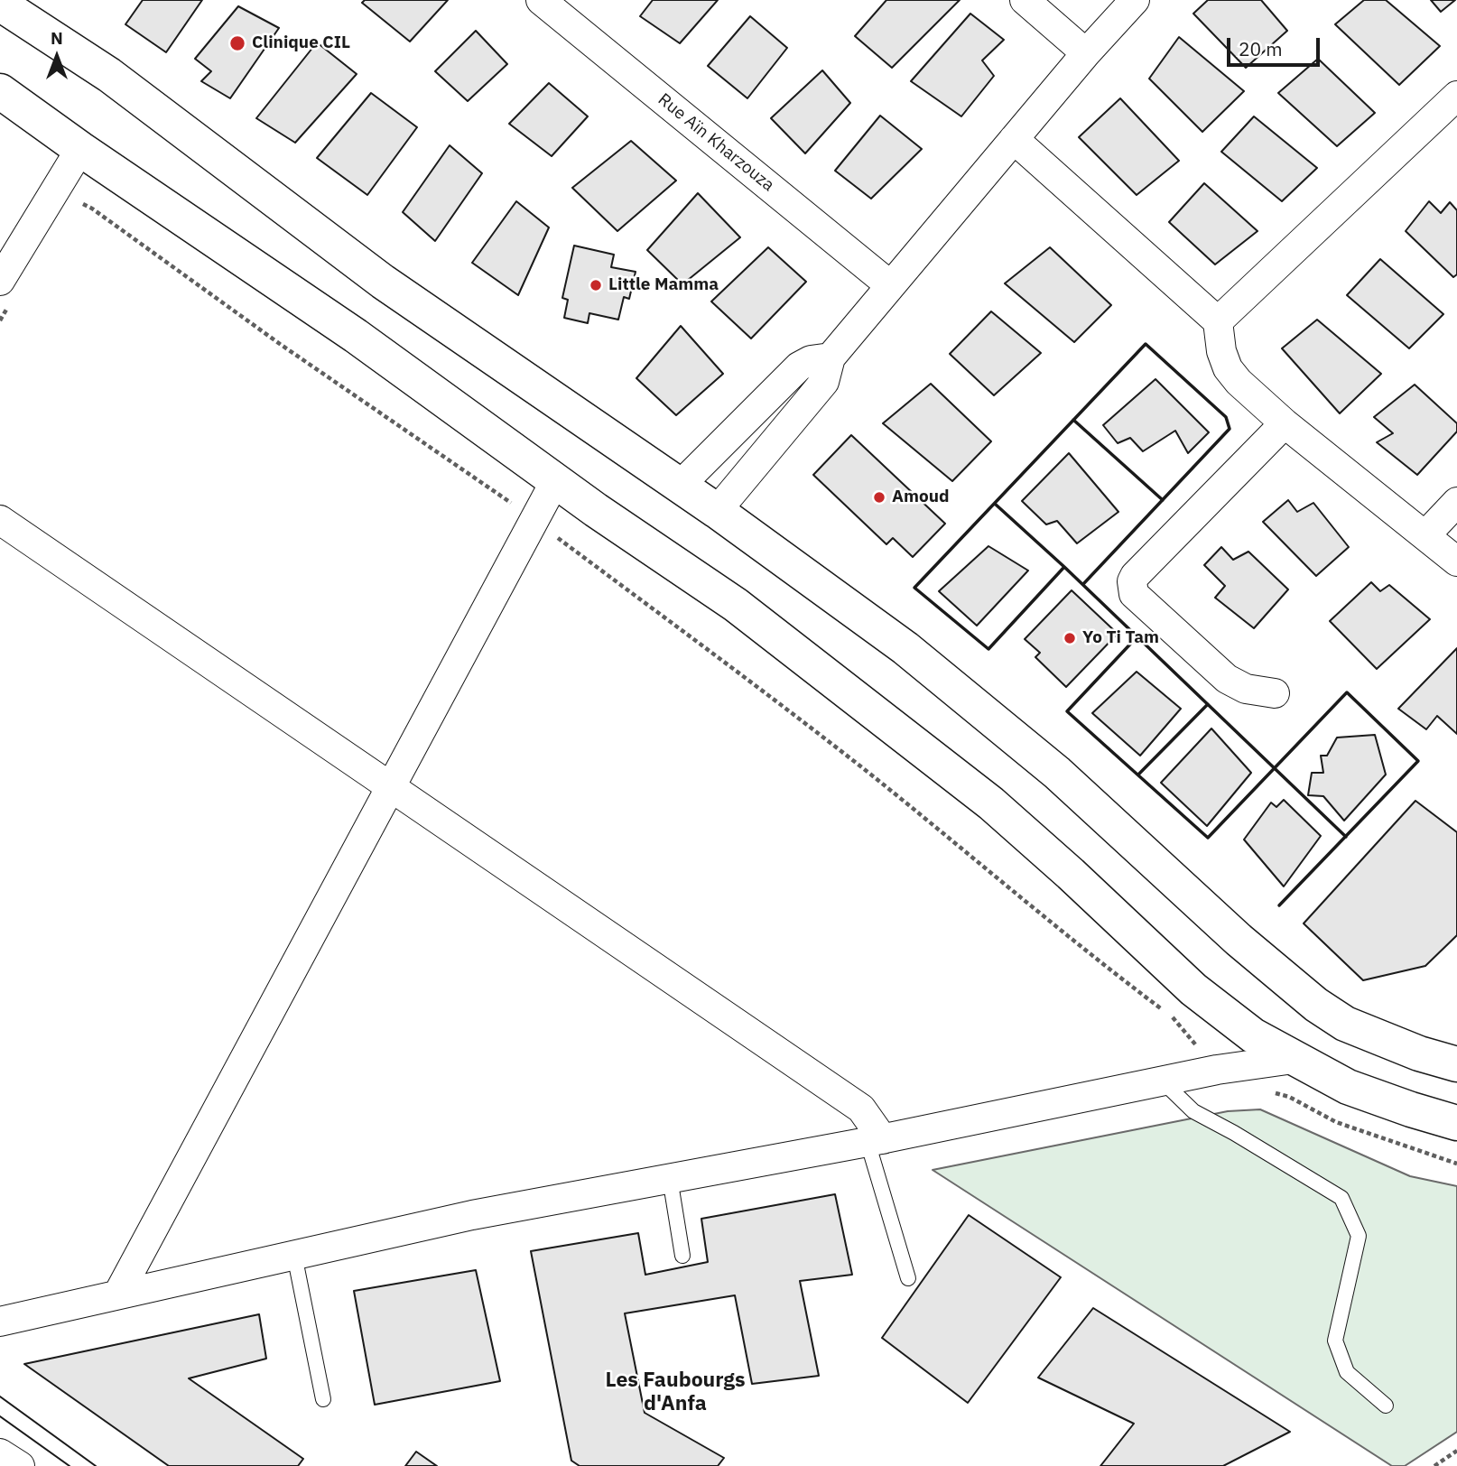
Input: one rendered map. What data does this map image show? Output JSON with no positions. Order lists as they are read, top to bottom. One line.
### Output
{"streets":{"street":["Rue Aïn Kharzouza"]},"districts":["Les Faubourgs d'Anfa"],"places":["Clinique CIL","Little Mamma","Amoud","Yo Ti Tam"],"scale_bar":"20 m","north":"top"}
